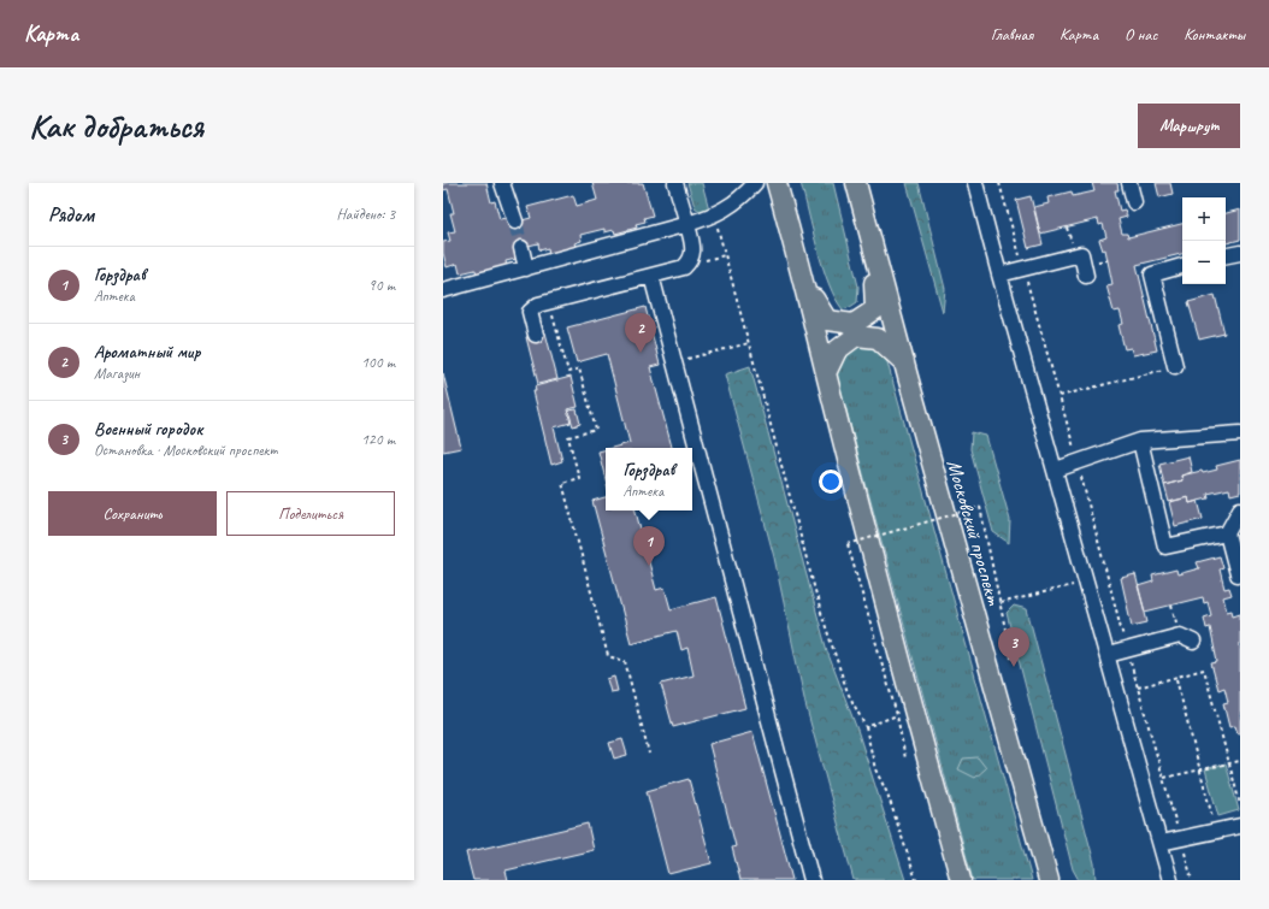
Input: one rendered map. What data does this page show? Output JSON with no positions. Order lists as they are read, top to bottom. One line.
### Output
{"streets":{"main road":["Московский проспект"]},"page":{"header":"Карта","nav":["Главная","Карта","О нас","Контакты"],"buttons":["Маршрут",["Сохранить","Поделиться"]],"title":"Как добраться","heading":["Рядом","Найдено: 3"],"map_buttons":["+","−"],"list":[{"mark":"1","name":"Горздрав","note":"Аптека","value":"90 m"},{"mark":"2","name":"Ароматный мир","note":"Магазин","value":"100 m"},{"mark":"3","name":"Военный городок","note":"Остановка · Московский проспект","value":"120 m"}],"pins":["2","1","3"],"popup":["Горздрав","Аптека"]}}
